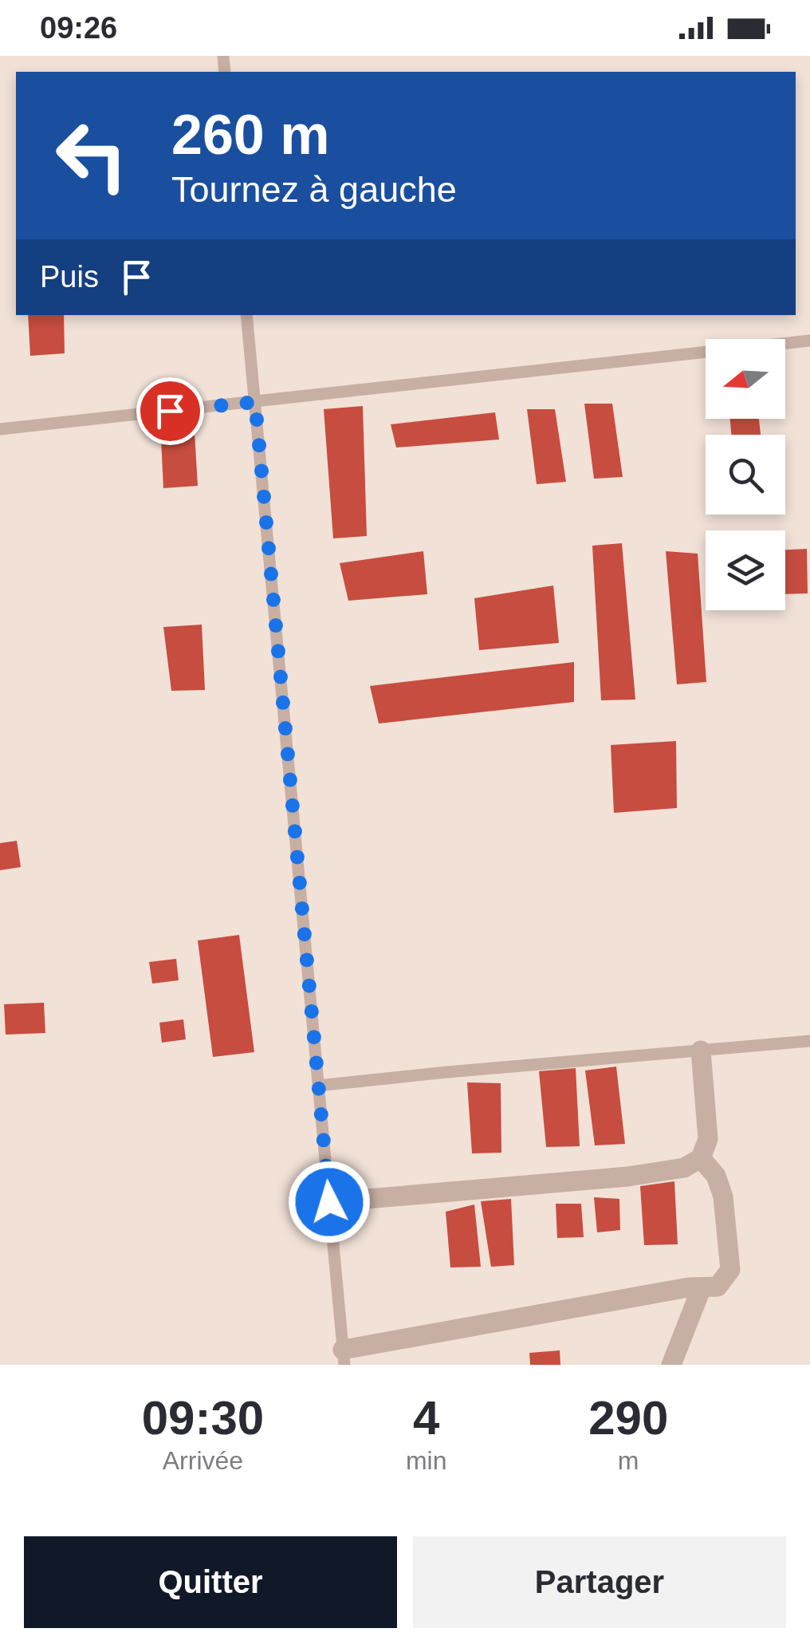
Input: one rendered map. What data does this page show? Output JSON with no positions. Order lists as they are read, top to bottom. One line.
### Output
{"north":"left","page":{"status":"09:26","turn":["260 m","Tournez à gauche"],"then":"Puis","eta":["09:30","Arrivée","4","min","290","m"],"buttons":["Quitter","Partager"]}}
